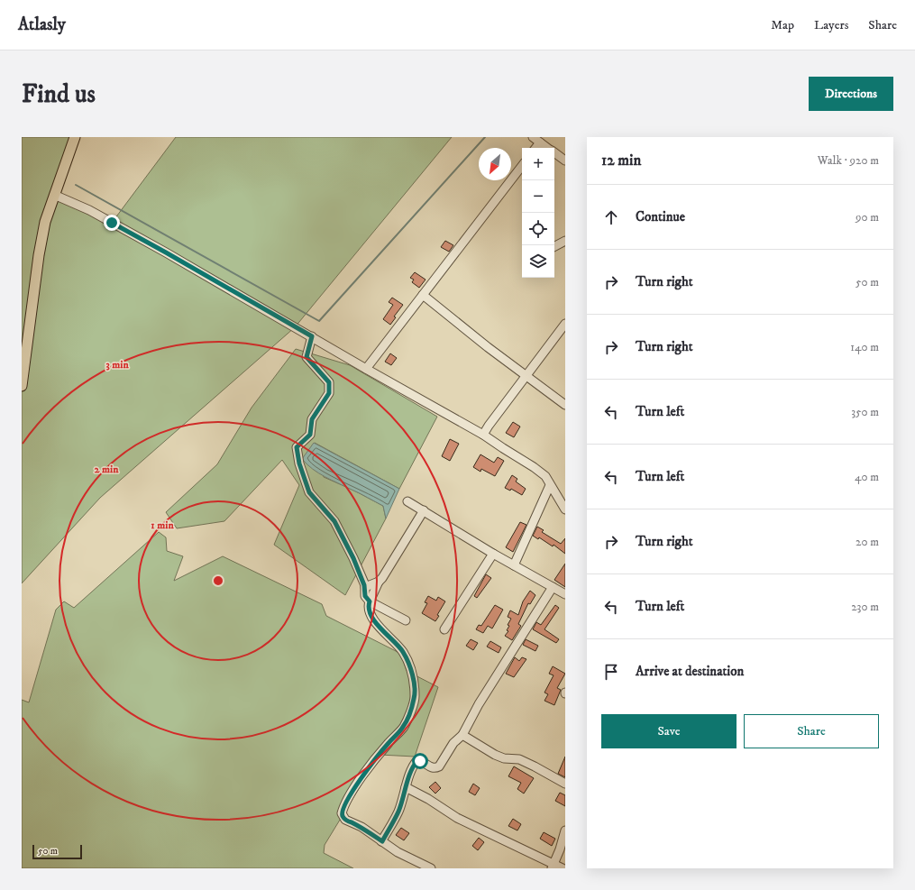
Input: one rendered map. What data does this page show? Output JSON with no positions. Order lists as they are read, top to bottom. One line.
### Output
{"scale_bar":"50 m","north":"bottom left","page":{"header":"Atlasly","nav":["Map","Layers","Share"],"buttons":["Directions",["Save","Share"]],"title":"Find us","heading":["12 min","Walk · 920 m"],"map_buttons":["+","−"],"list":[["Continue","90 m"],["Turn right","50 m"],["Turn right","140 m"],["Turn left","350 m"],["Turn left","40 m"],["Turn right","20 m"],["Turn left","230 m"],"Arrive at destination"],"scale":"50 m"},"rings":["3 min","2 min","1 min"]}
